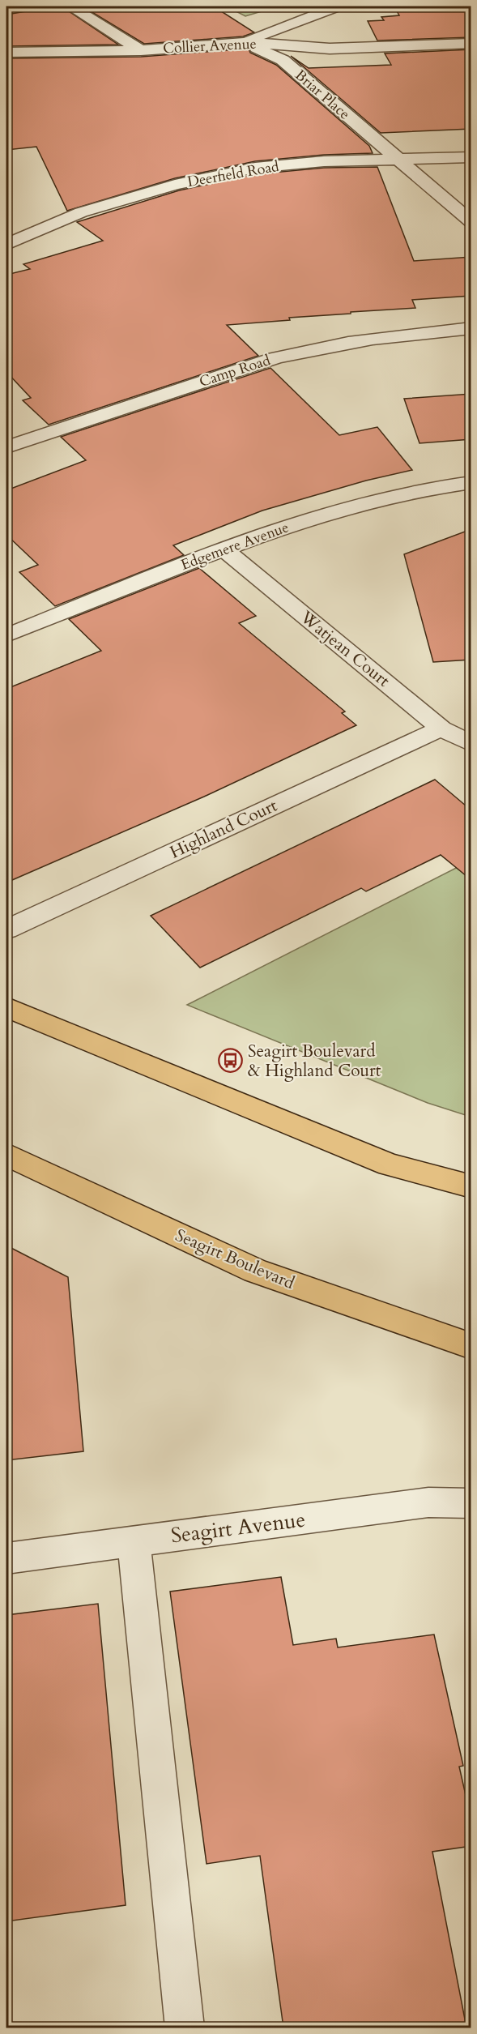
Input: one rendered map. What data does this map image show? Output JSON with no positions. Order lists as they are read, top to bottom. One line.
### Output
{"streets":{"main road":["Seagirt Boulevard"],"street":["Collier Avenue","Briar Place","Deerfield Road","Camp Road","Edgemere Avenue","Watjean Court","Highland Court","Seagirt Avenue"]},"crossings":[["Collier Avenue","Briar Place"],["Briar Place","Deerfield Road"],["Edgemere Avenue","Watjean Court"],["Watjean Court","Highland Court"]],"places":{"bus stop":["Seagirt Boulevard & Highland Court"]}}
